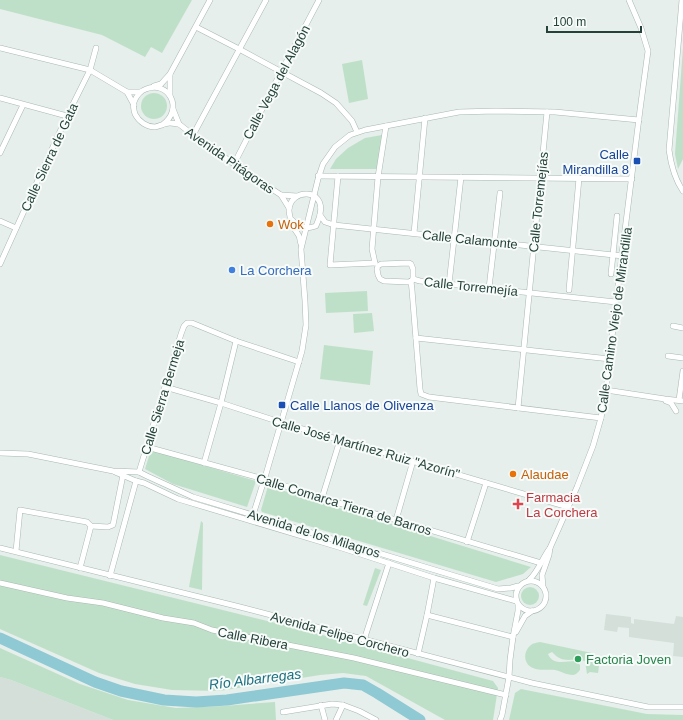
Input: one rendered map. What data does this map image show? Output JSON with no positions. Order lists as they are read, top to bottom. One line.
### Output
{"streets":{"street":["Calle Vega del Alagón","Calle Sierra de Gata","Avenida Pitágoras","Calle Torremejías","Calle Calamonte","Calle Torremejía","Calle Camino Viejo de Mirandilla","Calle Sierra Bermeja","Calle José Martínez Ruiz \"Azorín\"","Calle Comarca Tierra de Barros","Avenida de los Milagros","Avenida Felipe Corchero","Calle Ribera"]},"crossings":[["Calle Vega del Alagón","Avenida Pitágoras"],["Calle Torremejías","Calle Calamonte"],["Calle Torremejías","Calle Torremejía"],["Calle Calamonte","Calle Camino Viejo de Mirandilla"],["Calle Torremejía","Calle Camino Viejo de Mirandilla"],["Calle Camino Viejo de Mirandilla","Calle José Martínez Ruiz \"Azorín\""],["Calle Camino Viejo de Mirandilla","Calle Comarca Tierra de Barros"],["Calle Camino Viejo de Mirandilla","Avenida de los Milagros"],["Calle Sierra Bermeja","Calle José Martínez Ruiz \"Azorín\""],["Calle Sierra Bermeja","Calle Comarca Tierra de Barros"],["Calle Sierra Bermeja","Avenida de los Milagros"]],"water":["Río Albarregas"],"places":{"transit":["Calle Mirandilla 8","Calle Llanos de Olivenza"],"other":["Wok","La Corchera","Alaudae","Factoria Joven"],"health":["Farmacia La Corchera"]},"scale_bar":"100 m"}
